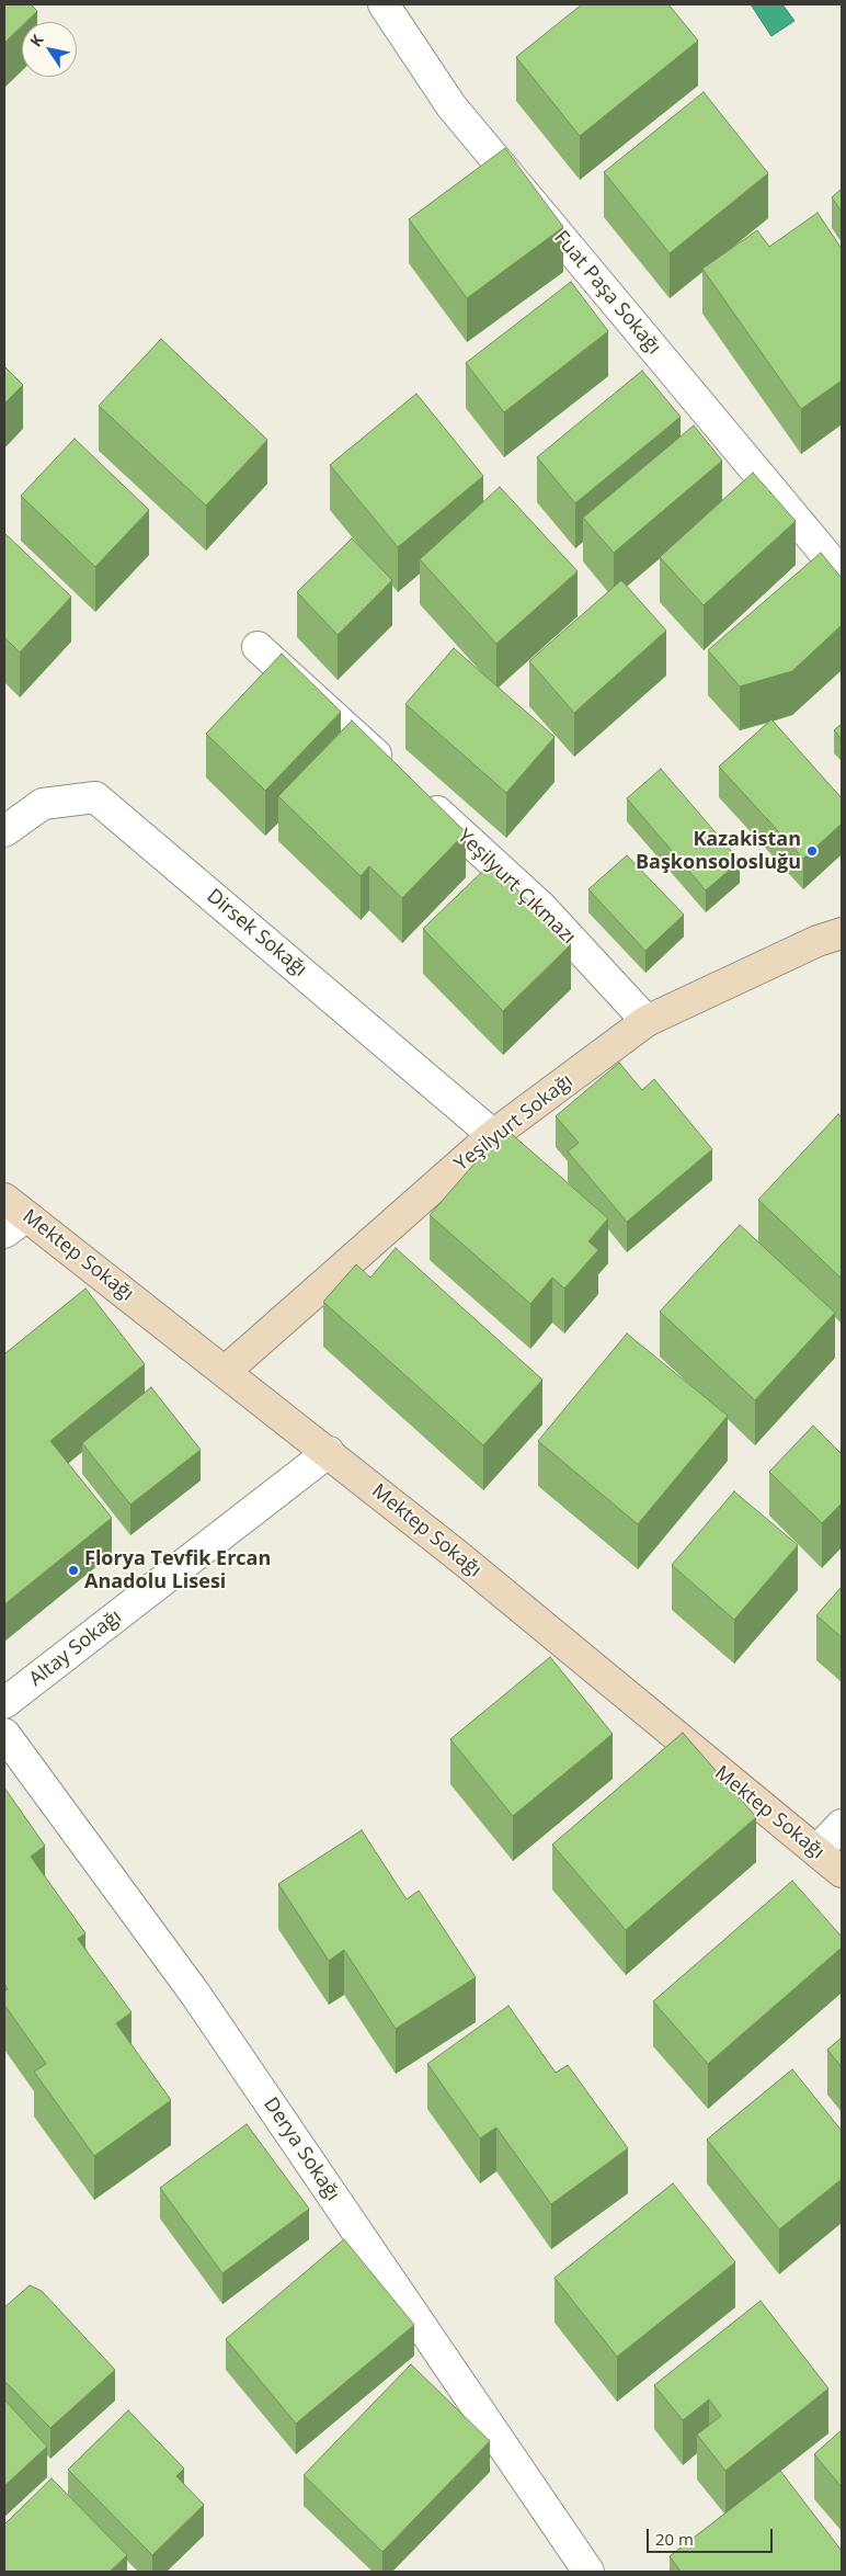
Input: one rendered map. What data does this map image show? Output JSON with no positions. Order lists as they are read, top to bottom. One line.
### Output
{"streets":{"main road":["Yeşilyurt Sokağı","Mektep Sokağı"],"street":["Fuat Paşa Sokağı","Yeşilyurt Çıkmazı","Dirsek Sokağı","Altay Sokağı","Derya Sokağı"]},"crossings":[["Yeşilyurt Çıkmazı","Yeşilyurt Sokağı"],["Dirsek Sokağı","Yeşilyurt Sokağı"],["Yeşilyurt Sokağı","Mektep Sokağı"],["Mektep Sokağı","Altay Sokağı"]],"places":["Kazakistan Başkonsolosluğu","Florya Tevfik Ercan Anadolu Lisesi"],"scale_bar":"20 m","north":"top left"}
